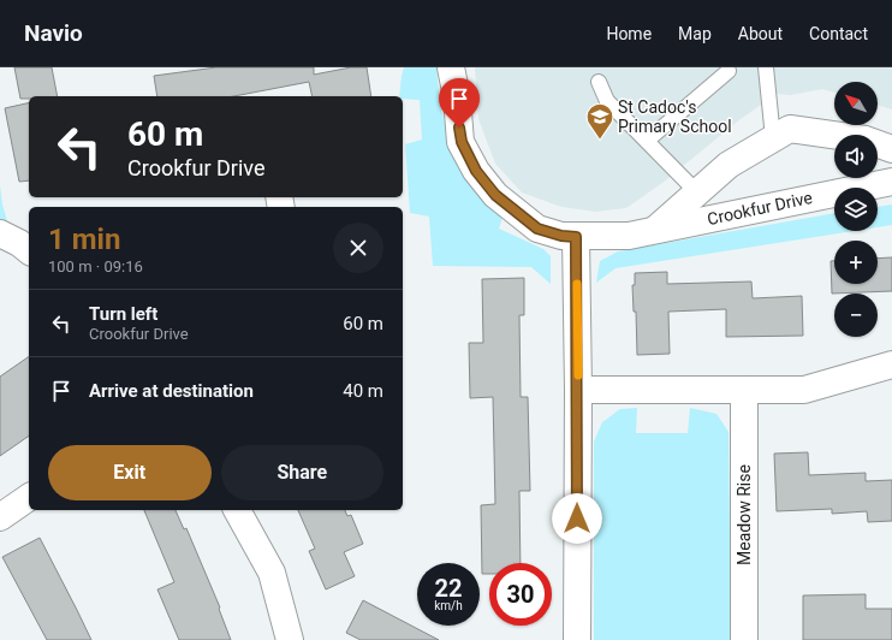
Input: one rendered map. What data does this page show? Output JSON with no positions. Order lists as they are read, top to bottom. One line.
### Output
{"streets":{"street":["Crookfur Drive","Meadow Rise"]},"places":{"school or university":["St Cadoc's Primary School"]},"north":"top left","page":{"header":"Navio","nav":["Home","Map","About","Contact"],"map_buttons":["+","−"],"turn":["60 m","Crookfur Drive"],"heading":["1 min","100 m · 09:16"],"list":[{"name":"Turn left","note":"Crookfur Drive","value":"60 m"},{"name":"Arrive at destination","value":"40 m"}],"buttons":["Exit","Share"],"speed":"22 km/h","limit":"30"}}
